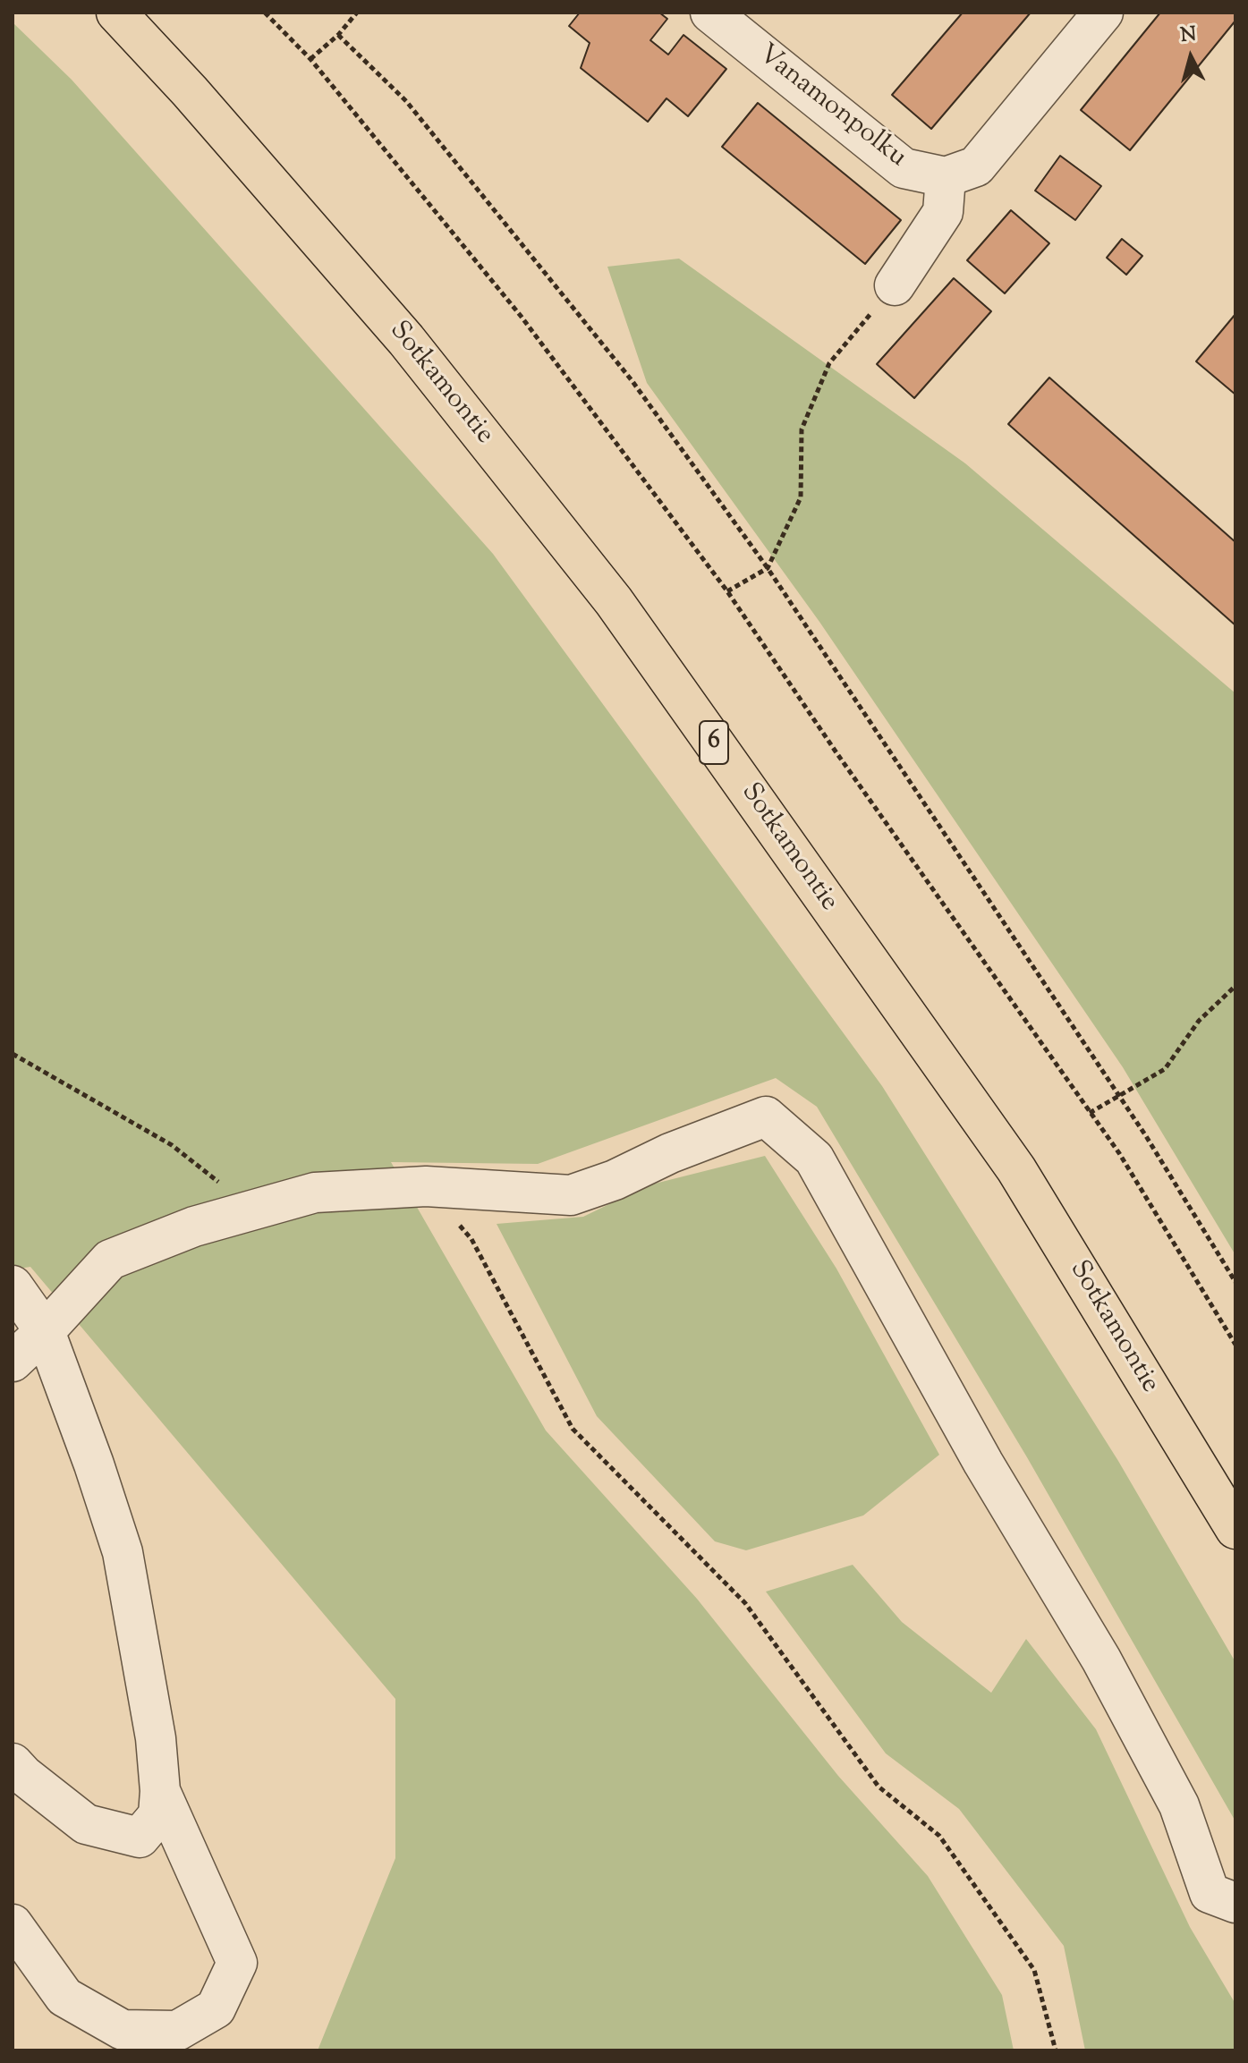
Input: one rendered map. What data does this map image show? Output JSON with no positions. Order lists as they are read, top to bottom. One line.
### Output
{"streets":{"highway":["Sotkamontie","6"],"street":["Vanamonpolku"]},"north":"top"}
